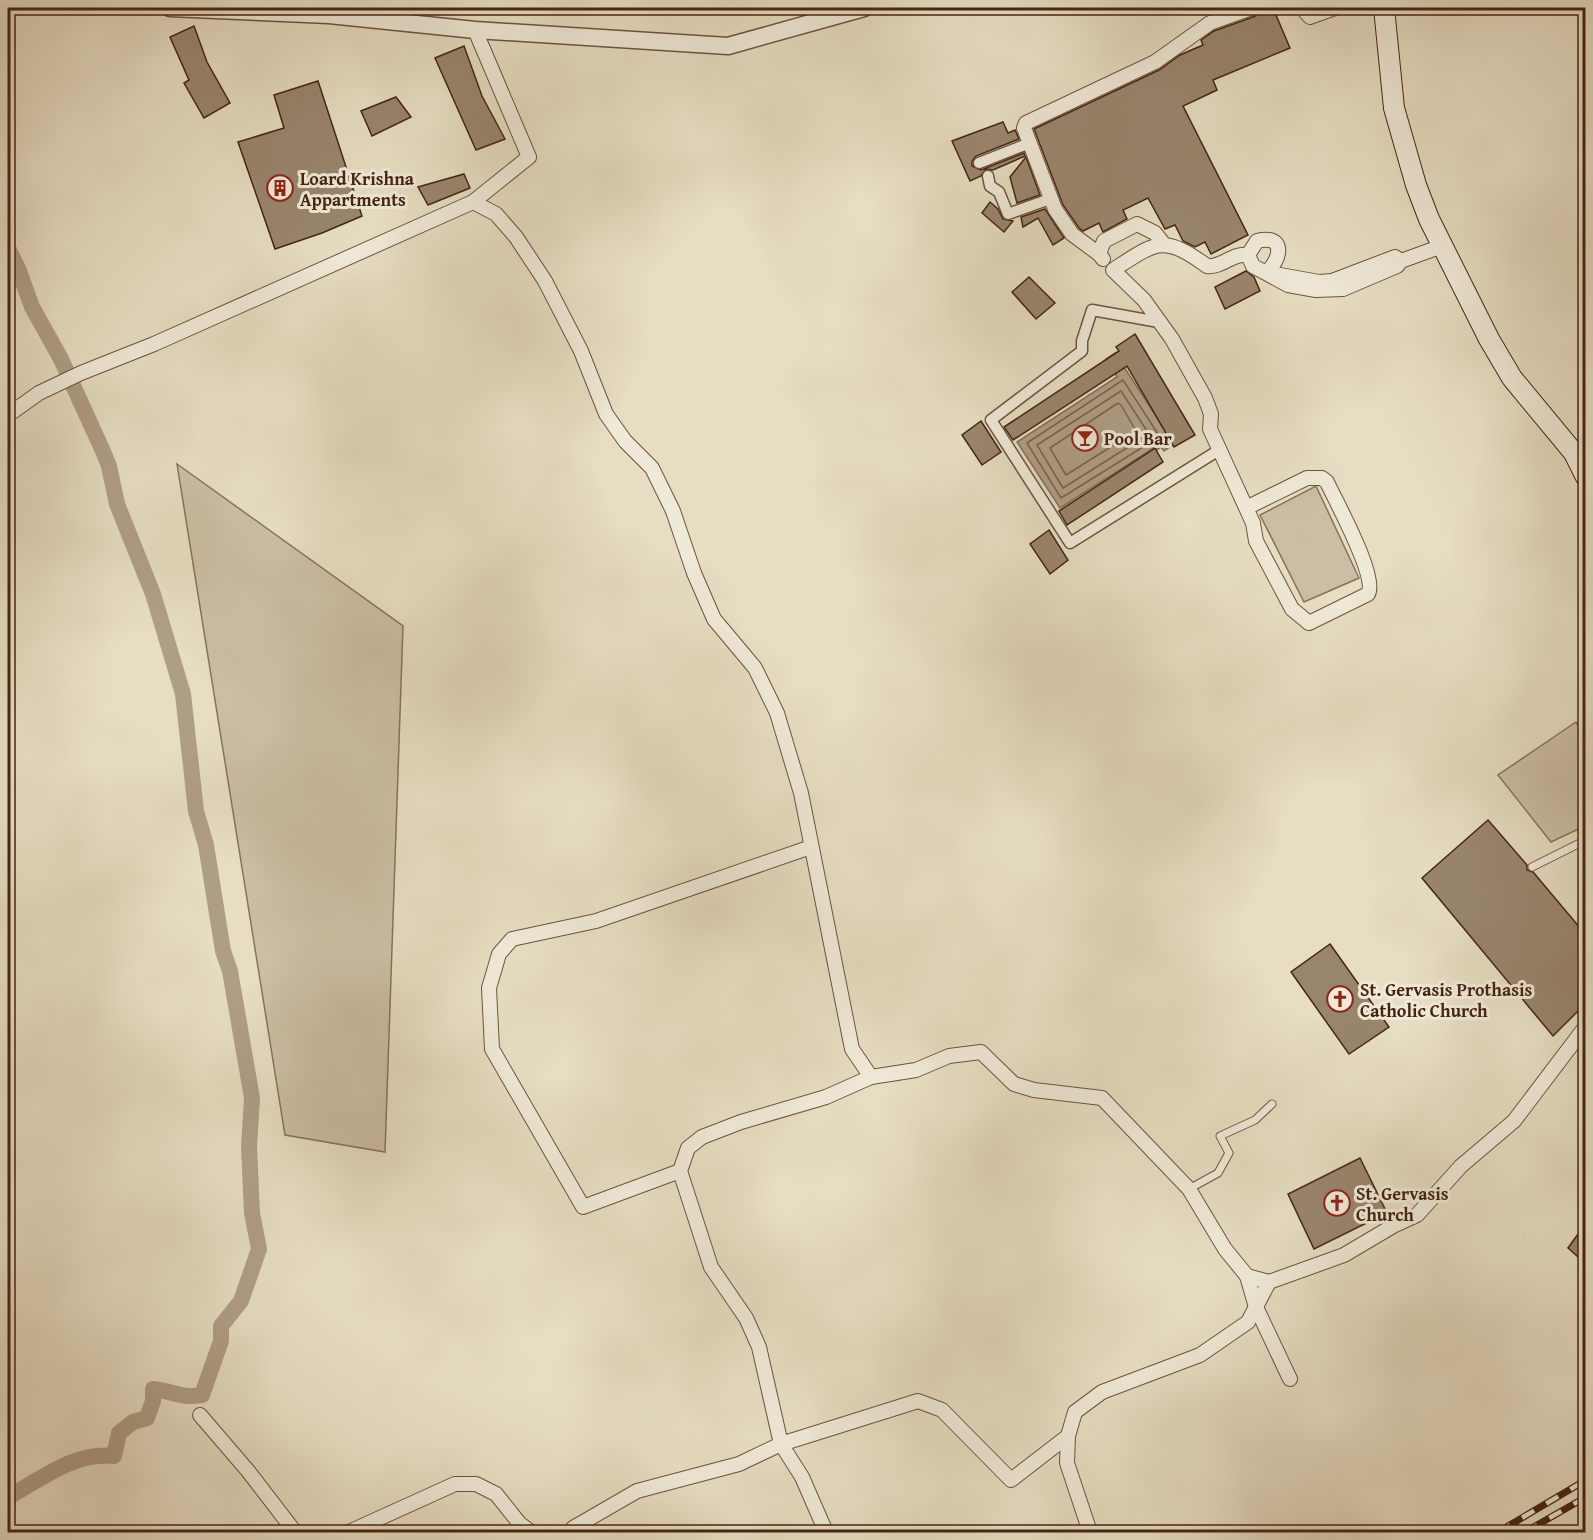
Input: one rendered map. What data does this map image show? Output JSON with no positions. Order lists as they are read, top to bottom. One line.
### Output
{"places":{"building":["Loard Krishna Appartments"],"bar":["Pool Bar"],"church":["St. Gervasis Prothasis Catholic Church","St. Gervasis Church"]}}
